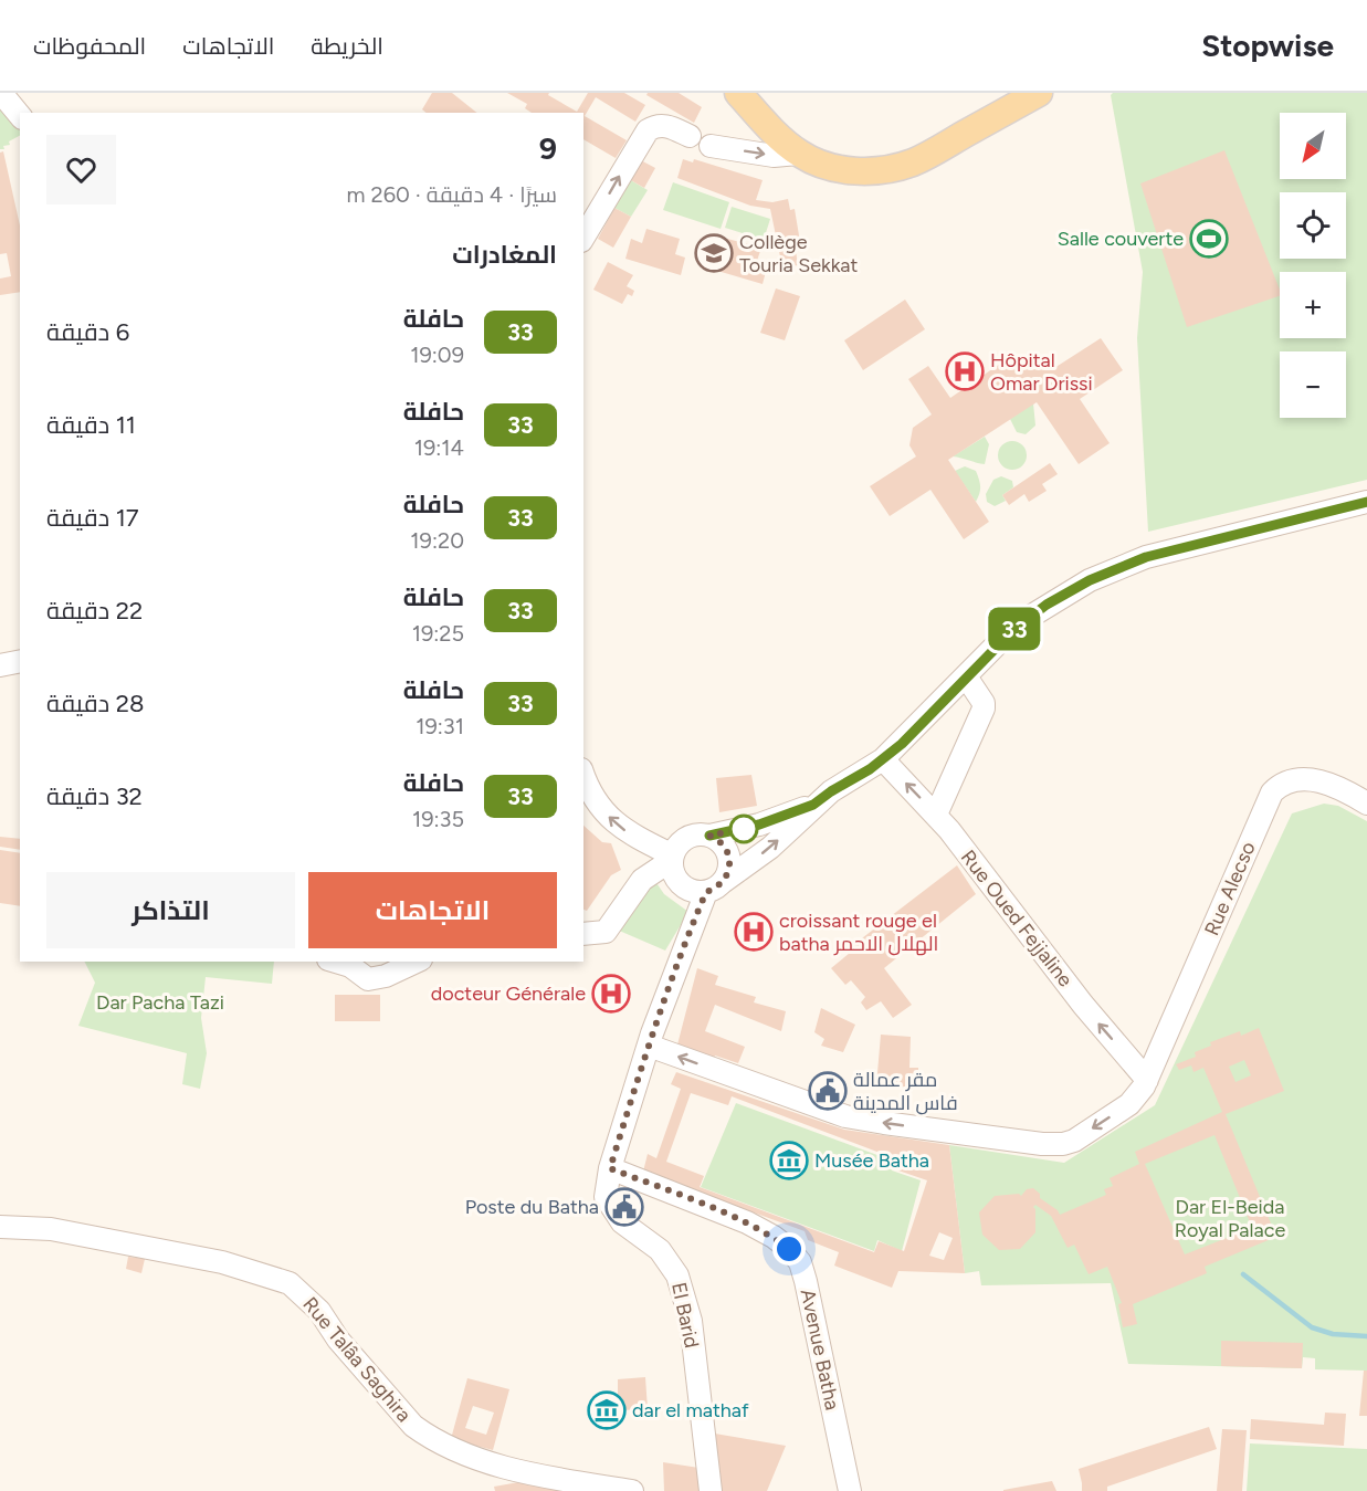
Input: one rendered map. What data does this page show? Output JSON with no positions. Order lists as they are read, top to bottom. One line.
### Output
{"streets":{"street":["Rue Alecso","Rue Oued Fejjaline","El Barid","Avenue Batha","Rue Talâa Saghira"]},"crossings":[["Rue Alecso","Rue Oued Fejjaline"],["Rue Alecso","El Barid"],["El Barid","Avenue Batha"]],"one_way":["Rue Alecso","Rue Oued Fejjaline"],"parks":["Dar Pacha Tazi","Dar El-Beida Royal Palace"],"places":{"sports":["Salle couverte"],"school or university":["Collège Touria Sekkat"],"hospital":["Hôpital Omar Drissi","croissant rouge el batha الهلال الاحمر","docteur Générale"],"public building":["مقر عمالة فاس المدينة","Poste du Batha"],"museum":["Musée Batha","dar el mathaf"]},"lines":["bus line 33"],"north":"bottom left","page":{"header":"Stopwise","nav":["الخريطة","الاتجاهات","المحفوظات"],"on_map":"33","map_buttons":["+","−"],"heading":[["9","سيرًا · 4 دقيقة · 260 m"],"المغادرات"],"list":[{"mark":"33","name":"حافلة","note":"19:09","value":"6 دقيقة"},{"mark":"33","name":"حافلة","note":"19:14","value":"11 دقيقة"},{"mark":"33","name":"حافلة","note":"19:20","value":"17 دقيقة"},{"mark":"33","name":"حافلة","note":"19:25","value":"22 دقيقة"},{"mark":"33","name":"حافلة","note":"19:31","value":"28 دقيقة"},{"mark":"33","name":"حافلة","note":"19:35","value":"32 دقيقة"}],"buttons":["الاتجاهات","التذاكر"]}}
